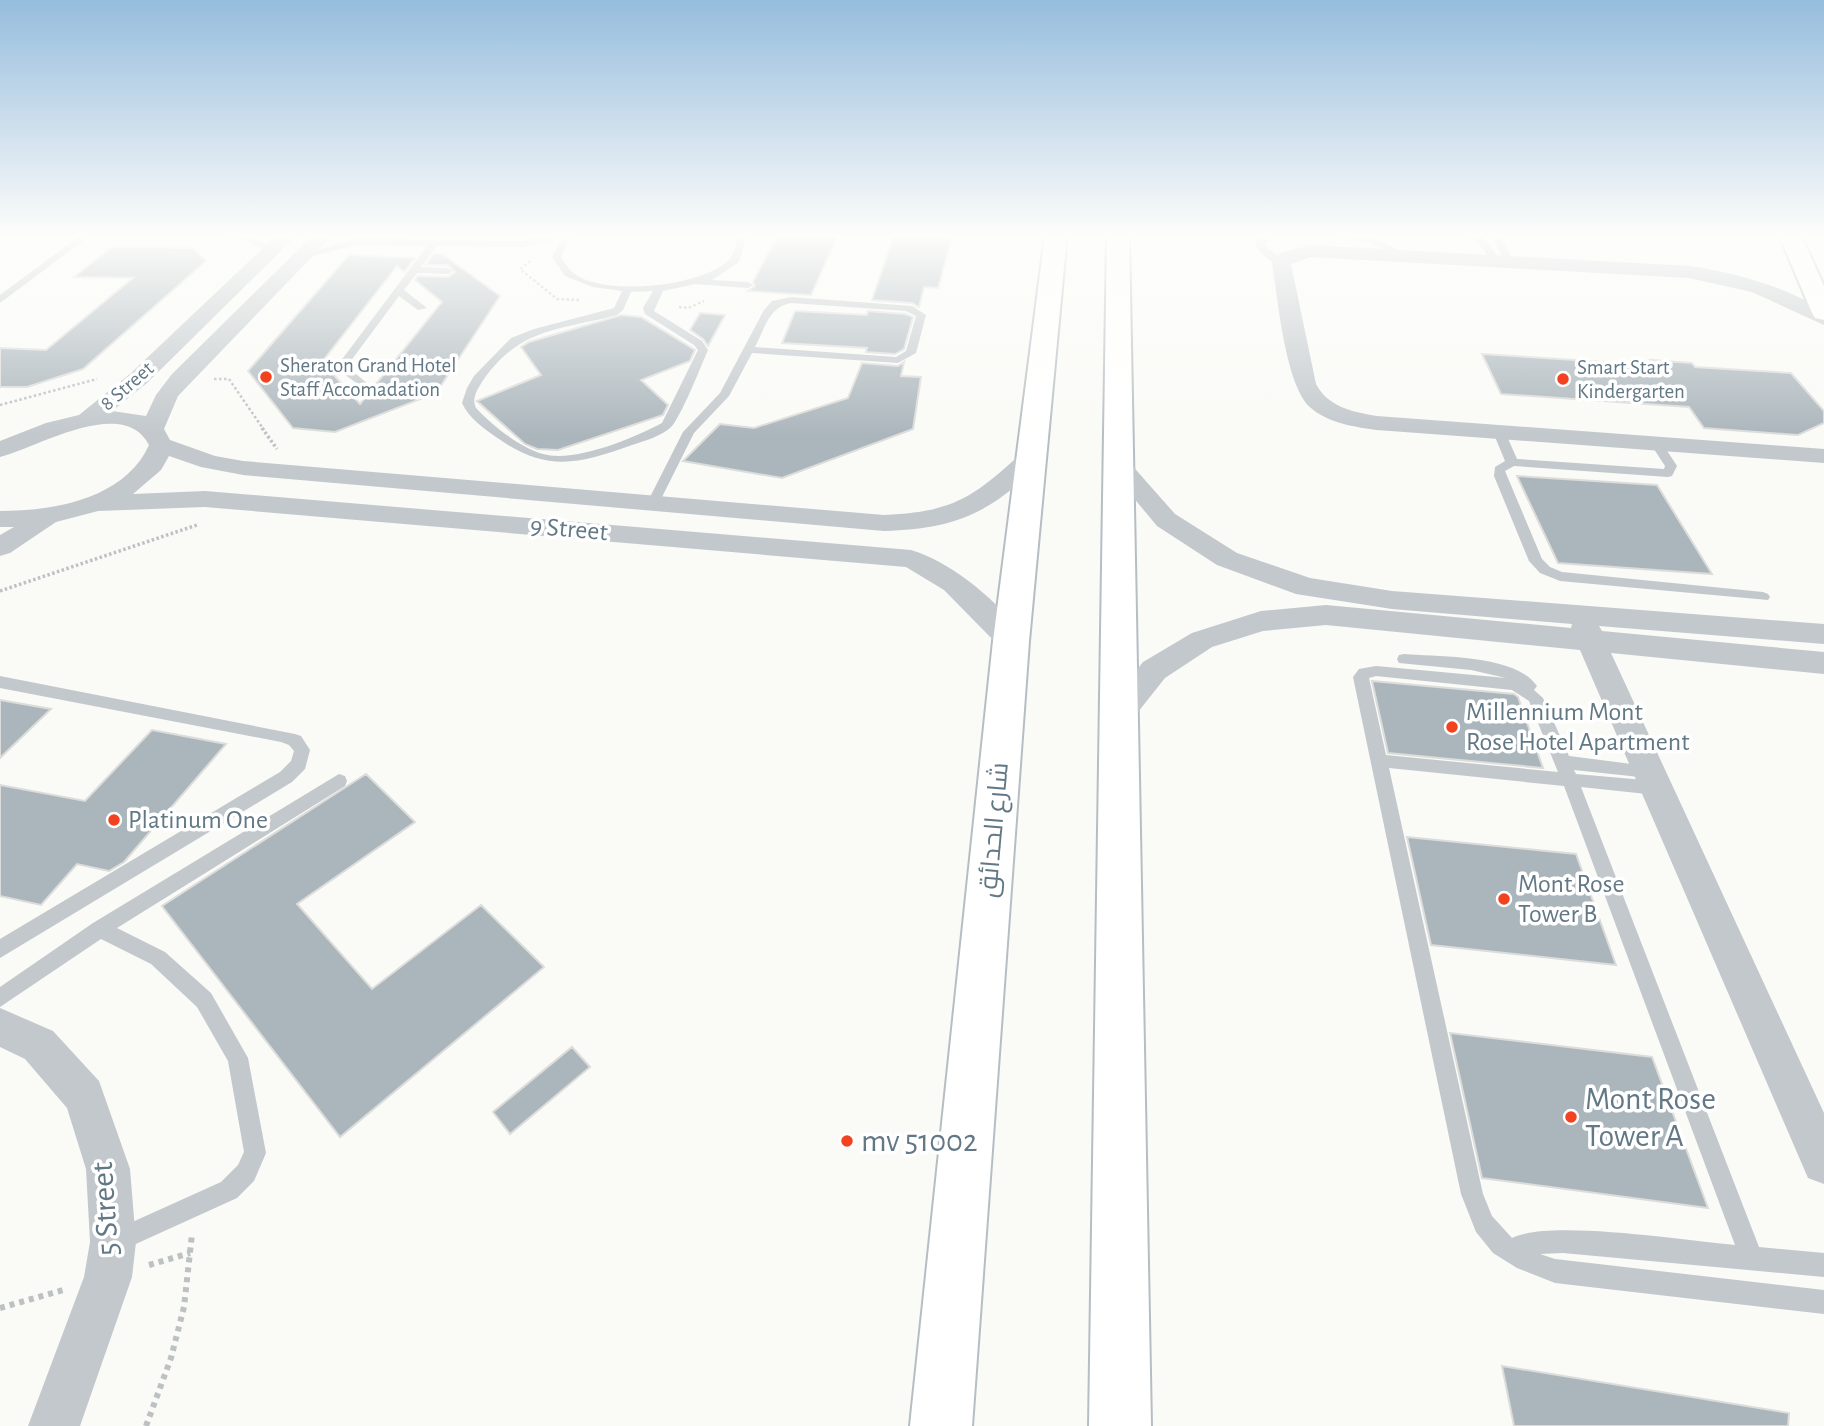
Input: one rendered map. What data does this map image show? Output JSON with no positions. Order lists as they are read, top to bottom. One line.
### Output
{"streets":{"street":["8 Street","9 Street","شارع الحدائق","5 Street"]},"crossings":[["8 Street","9 Street"],["9 Street","شارع الحدائق"]],"places":["Sheraton Grand Hotel Staff Accomadation","Smart Start Kindergarten","Millennium Mont Rose Hotel Apartment","Platinum One","Mont Rose Tower B","Mont Rose Tower A","mv 51002"]}
